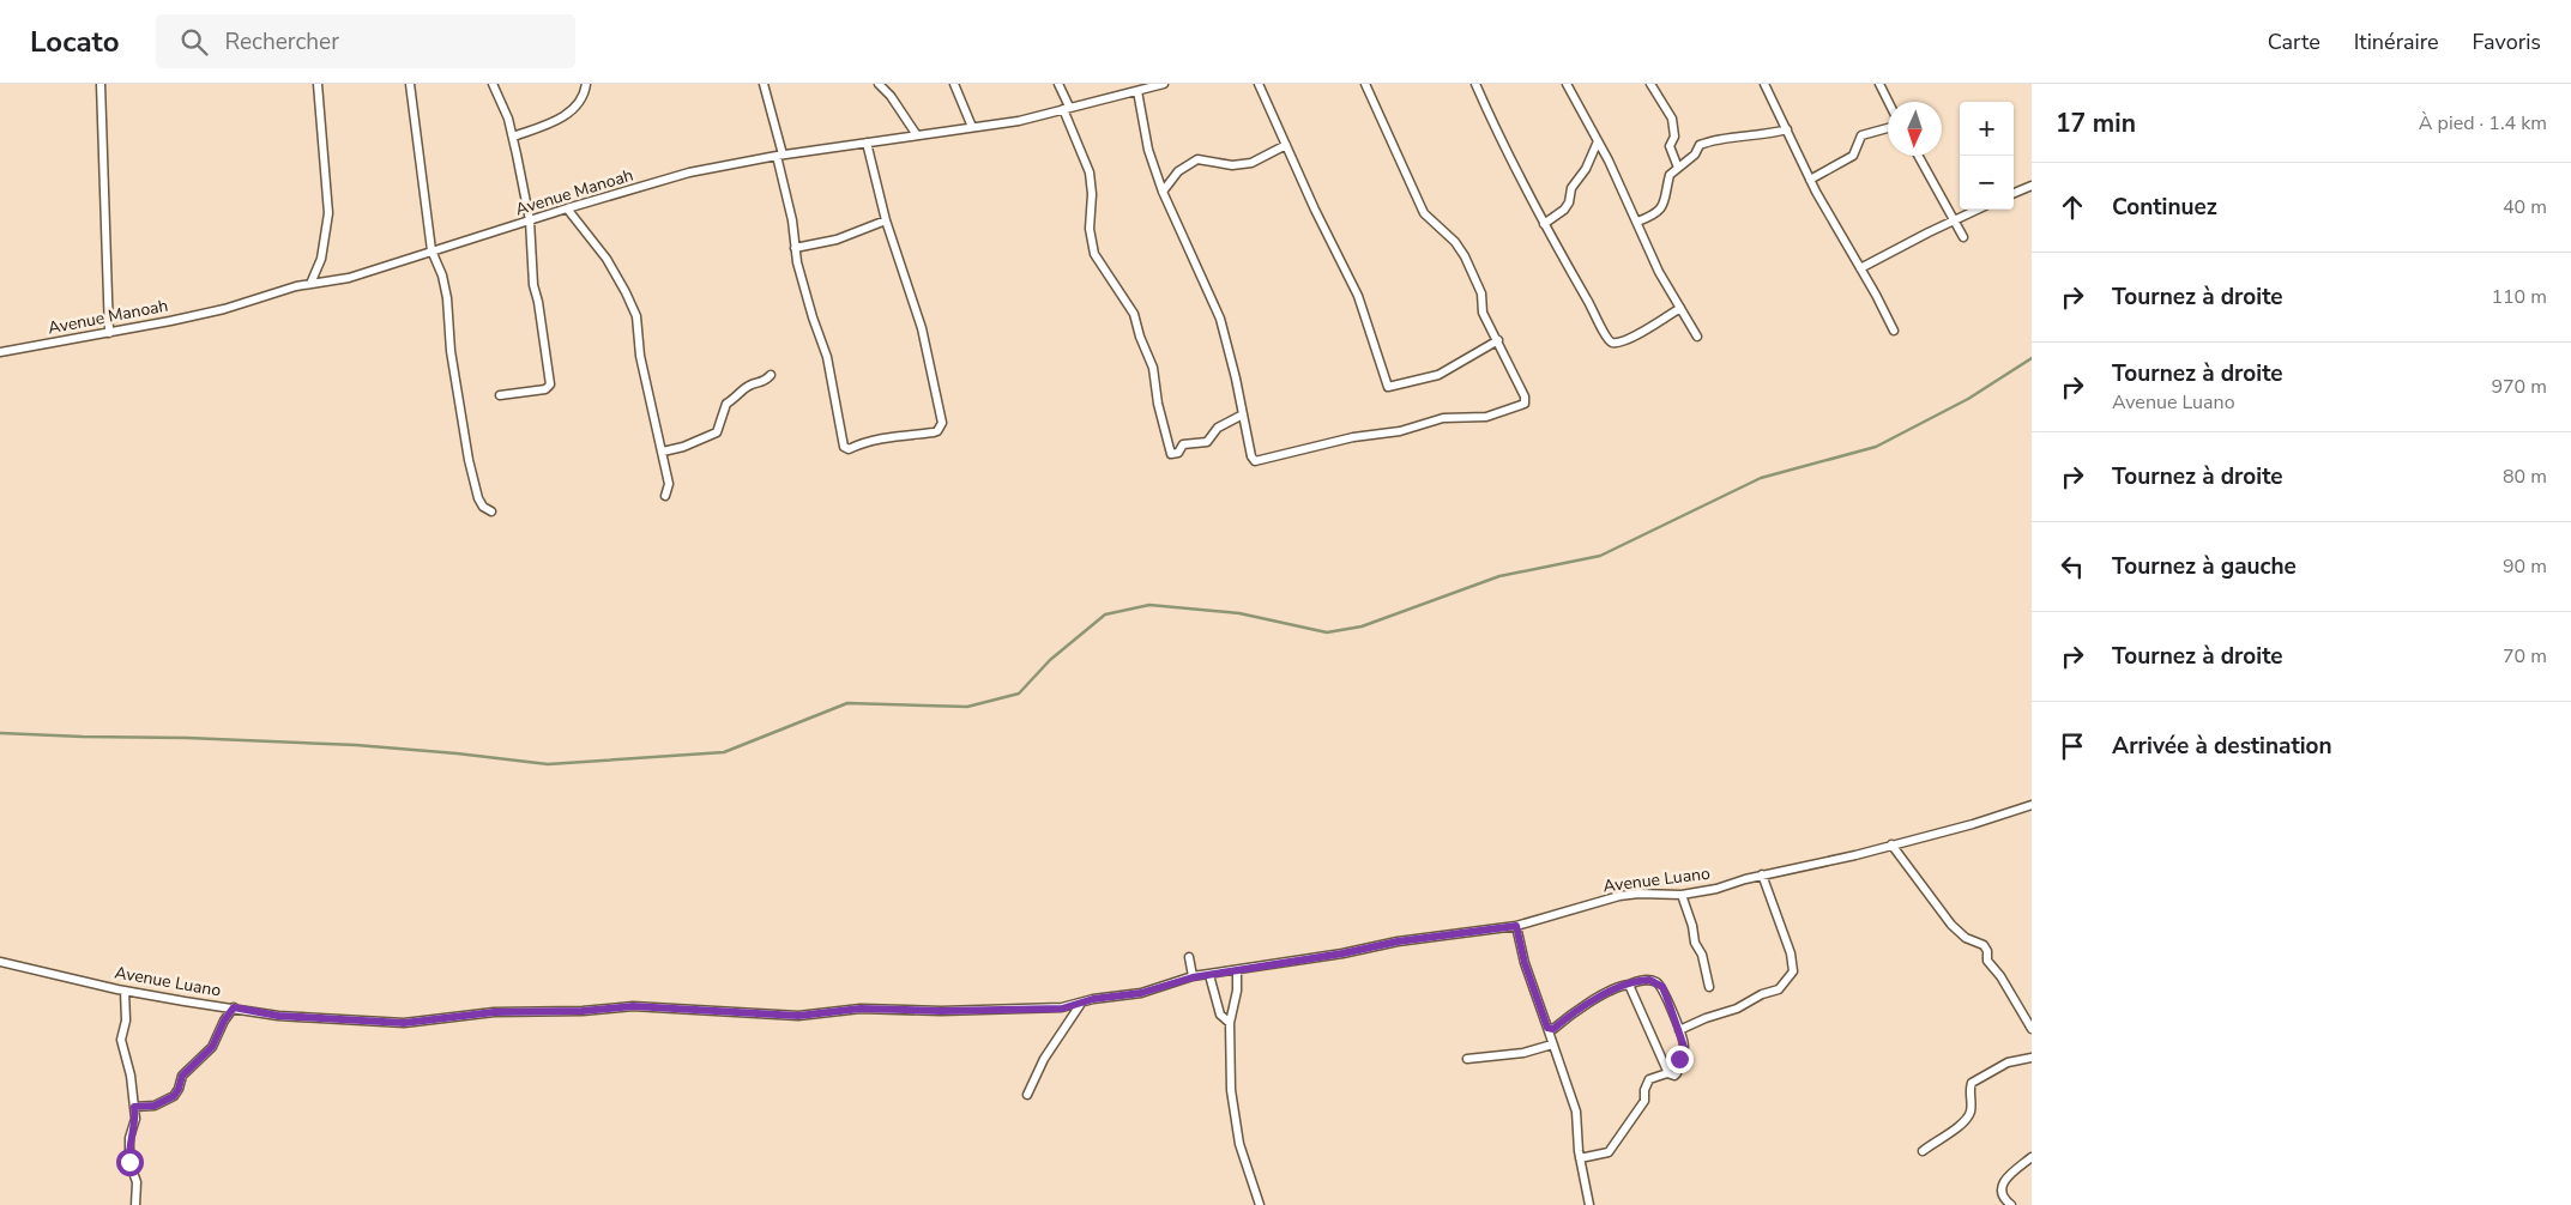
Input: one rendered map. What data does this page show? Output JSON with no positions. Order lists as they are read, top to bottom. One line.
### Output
{"streets":{"street":["Avenue Manoah","Avenue Luano"]},"north":"bottom","page":{"header":"Locato","search":"Rechercher","nav":["Carte","Itinéraire","Favoris"],"heading":["17 min","À pied · 1.4 km"],"map_buttons":["+","−"],"list":[["Continuez","40 m"],["Tournez à droite","110 m"],["Tournez à droite","Avenue Luano","970 m"],["Tournez à droite","80 m"],["Tournez à gauche","90 m"],["Tournez à droite","70 m"],"Arrivée à destination"]}}
